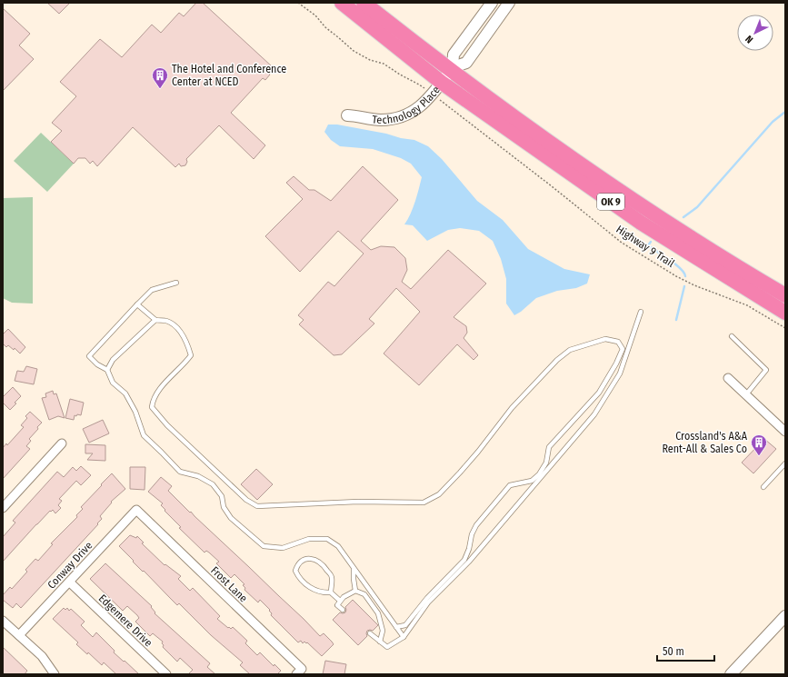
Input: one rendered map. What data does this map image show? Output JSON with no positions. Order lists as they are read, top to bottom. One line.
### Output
{"streets":{"highway":["OK 9"],"street":["Technology Place","Conway Drive","Frost Lane","Edgemere Drive"],"path":["Highway 9 Trail"]},"crossings":[["Technology Place","OK 9"],["Conway Drive","Frost Lane"],["Conway Drive","Edgemere Drive"]],"places":{"building":["The Hotel and Conference Center at NCED","Crossland's A&A Rent-All & Sales Co"]},"scale_bar":"50 m","north":"bottom left"}
